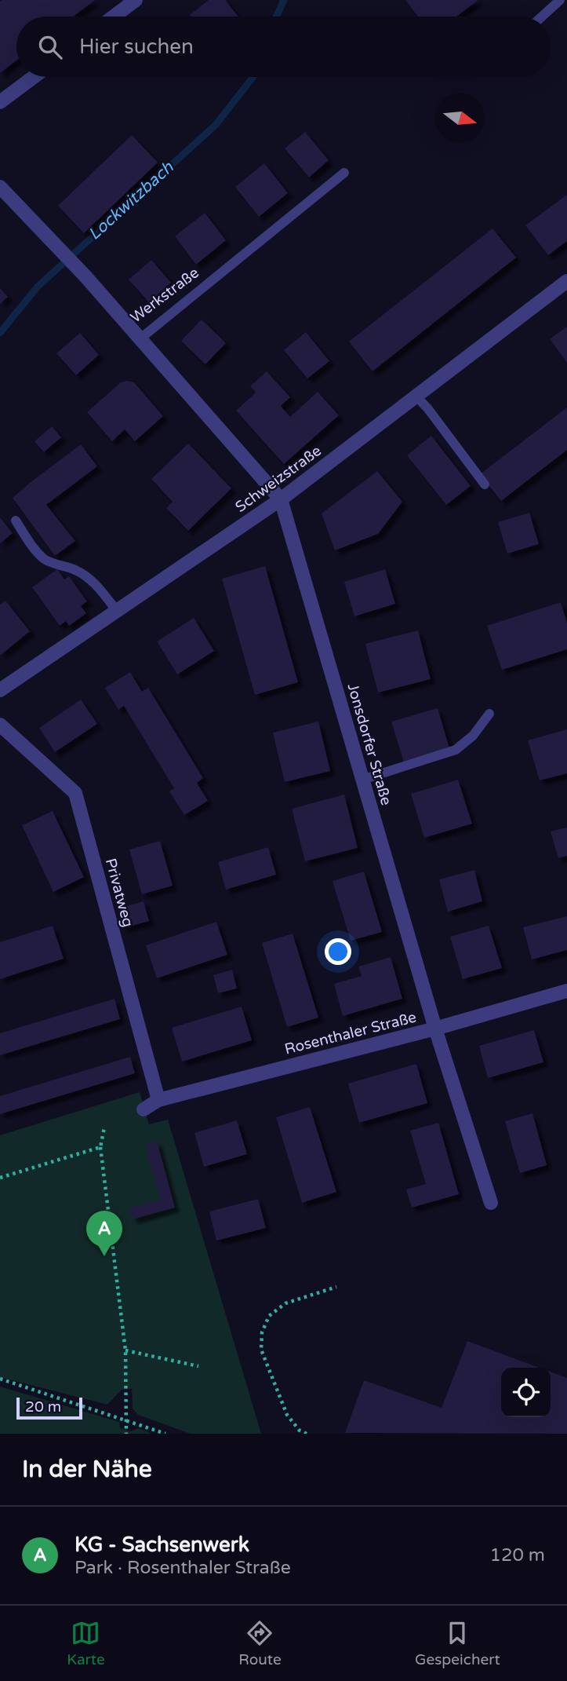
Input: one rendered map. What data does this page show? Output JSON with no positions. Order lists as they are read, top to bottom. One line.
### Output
{"streets":{"street":["Werkstraße","Schweizstraße","Jonsdorfer Straße","Privatweg","Rosenthaler Straße"]},"crossings":[["Werkstraße","Jonsdorfer Straße"],["Schweizstraße","Jonsdorfer Straße"],["Jonsdorfer Straße","Rosenthaler Straße"],["Privatweg","Rosenthaler Straße"]],"water":["Lockwitzbach"],"scale_bar":"20 m","north":"right","page":{"search":"Hier suchen","pins":"A","scale":"20 m","heading":"In der Nähe","list":[{"mark":"A","name":"KG - Sachsenwerk","note":"Park · Rosenthaler Straße","value":"120 m"}],"nav":["Karte","Route","Gespeichert"]}}
